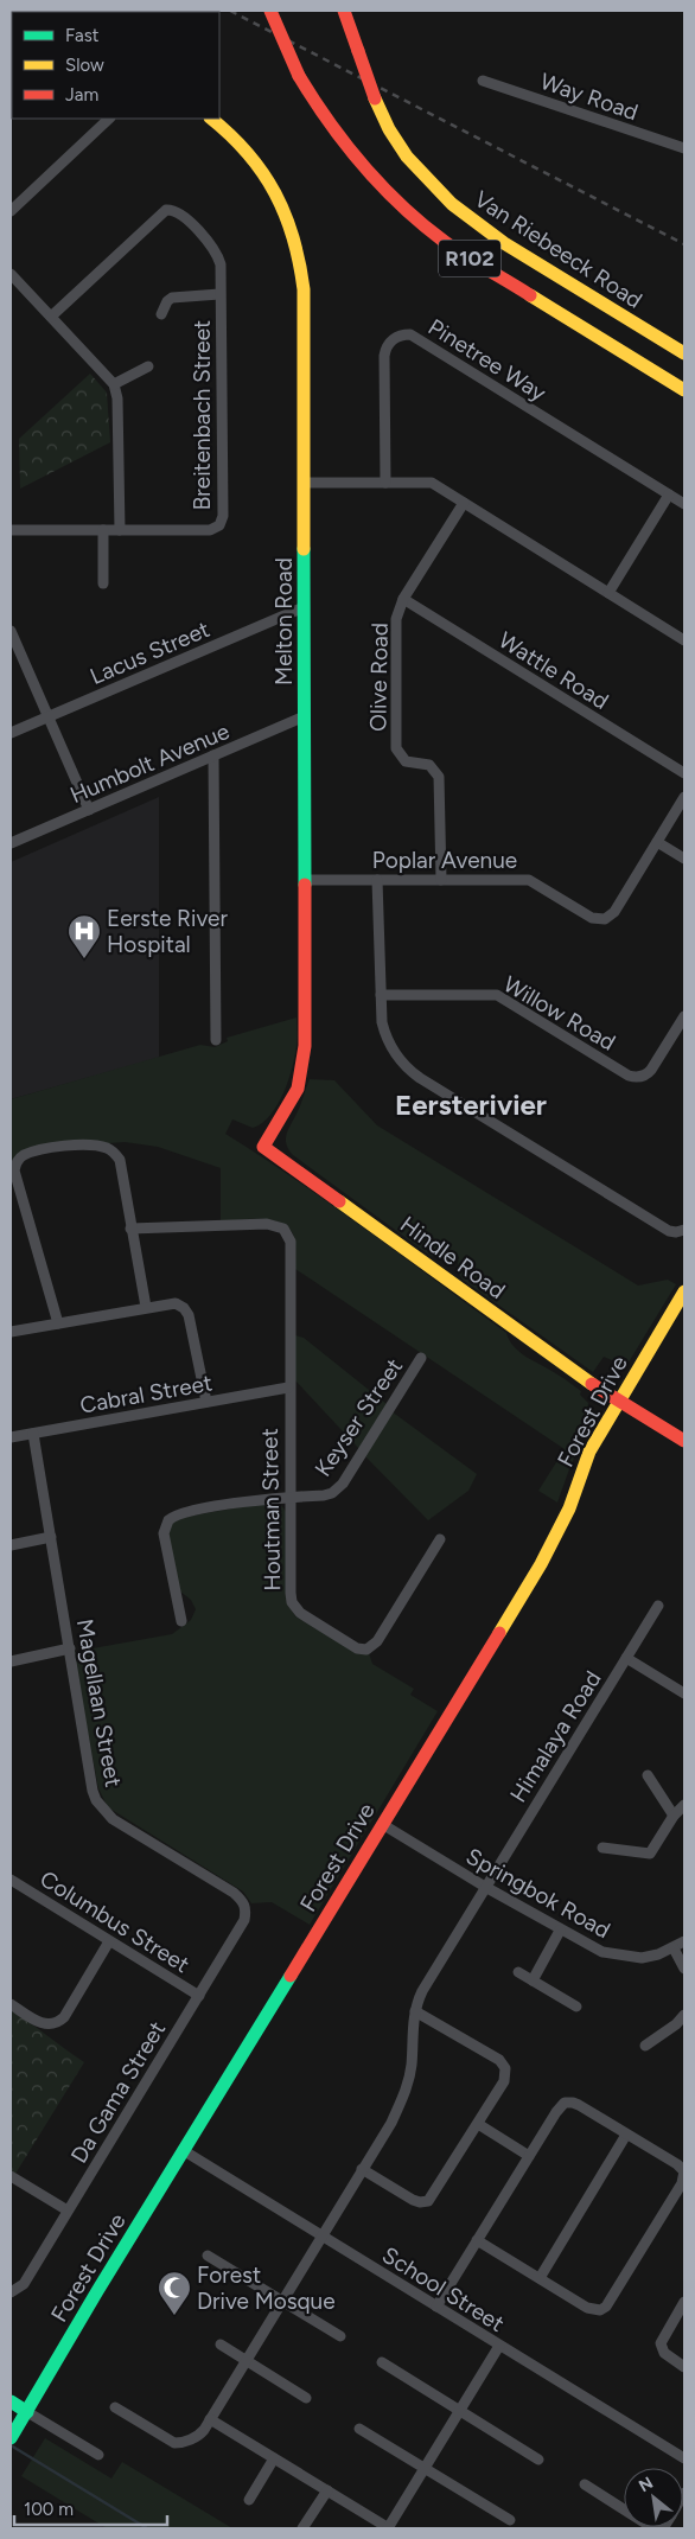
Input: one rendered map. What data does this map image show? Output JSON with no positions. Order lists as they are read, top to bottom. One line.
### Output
{"streets":{"street":["Way Road","Van Riebeeck Road","R102","Pinetree Way","Breitenbach Street","Melton Road","Lacus Street","Wattle Road","Olive Road","Humbolt Avenue","Poplar Avenue","Willow Road","Hindle Road","Cabral Street","Forest Drive","Keyser Street","Houtman Street","Magellaan Street","Himalaya Road","Springbok Road","Columbus Street","Da Gama Street","School Street"]},"crossings":[["Melton Road","Lacus Street"],["Melton Road","Humbolt Avenue"],["Melton Road","Poplar Avenue"],["Melton Road","Hindle Road"],["Wattle Road","Olive Road"],["Olive Road","Poplar Avenue"],["Hindle Road","Forest Drive"],["Cabral Street","Houtman Street"],["Cabral Street","Magellaan Street"],["Forest Drive","Springbok Road"],["Forest Drive","School Street"],["Keyser Street","Houtman Street"],["Magellaan Street","Da Gama Street"],["Himalaya Road","Springbok Road"],["Himalaya Road","School Street"],["Columbus Street","Da Gama Street"]],"districts":["Eersterivier"],"places":{"hospital":["Eerste River Hospital"],"mosque":["Forest Drive Mosque"]},"legend":["Fast","Slow","Jam"],"scale_bar":"100 m","north":"top left"}
